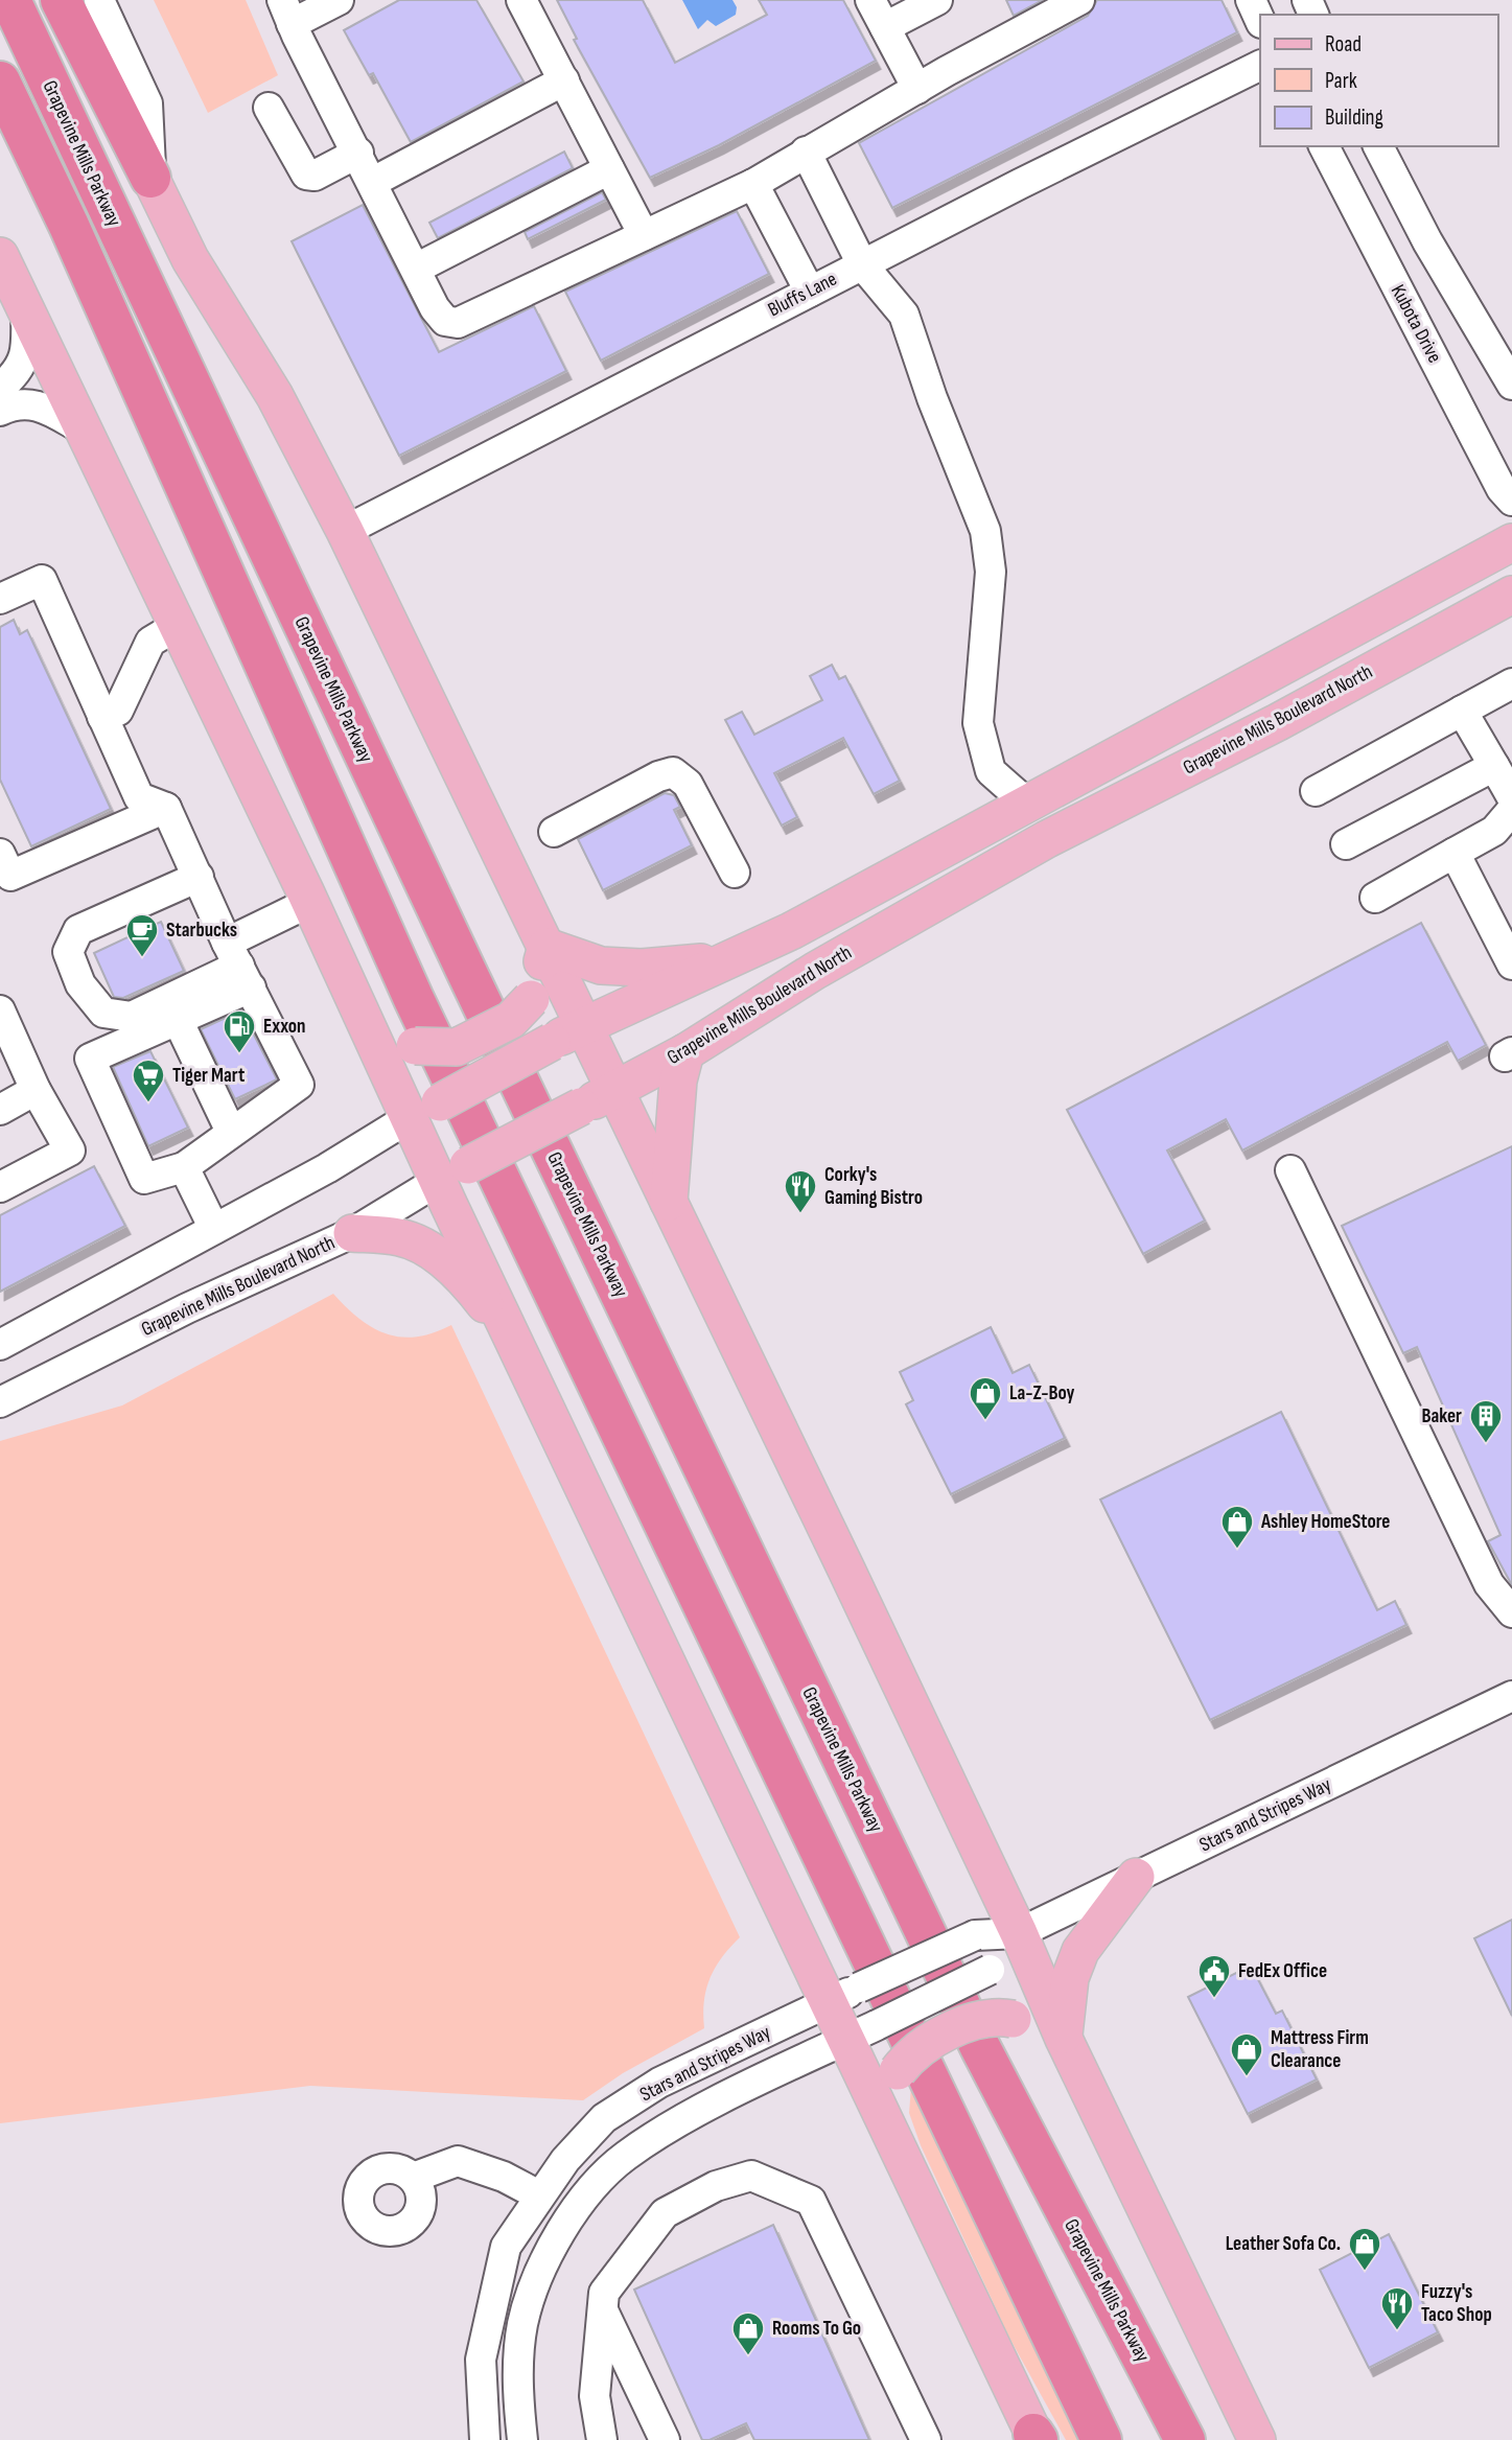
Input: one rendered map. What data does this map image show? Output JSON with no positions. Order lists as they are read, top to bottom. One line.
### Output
{"streets":{"highway":["Grapevine Mills Parkway"],"main road":["Grapevine Mills Boulevard North"],"street":["Bluffs Lane","Kubota Drive","Stars and Stripes Way"]},"places":{"cafe":["Starbucks"],"fuel station":["Exxon"],"supermarket":["Tiger Mart"],"restaurant":["Corky's Gaming Bistro","Fuzzy's Taco Shop"],"shop":["La-Z-Boy","Ashley HomeStore","Mattress Firm Clearance","Leather Sofa Co.","Rooms To Go"],"building":["Baker"],"public building":["FedEx Office"]},"legend":["Road","Park","Building"]}
